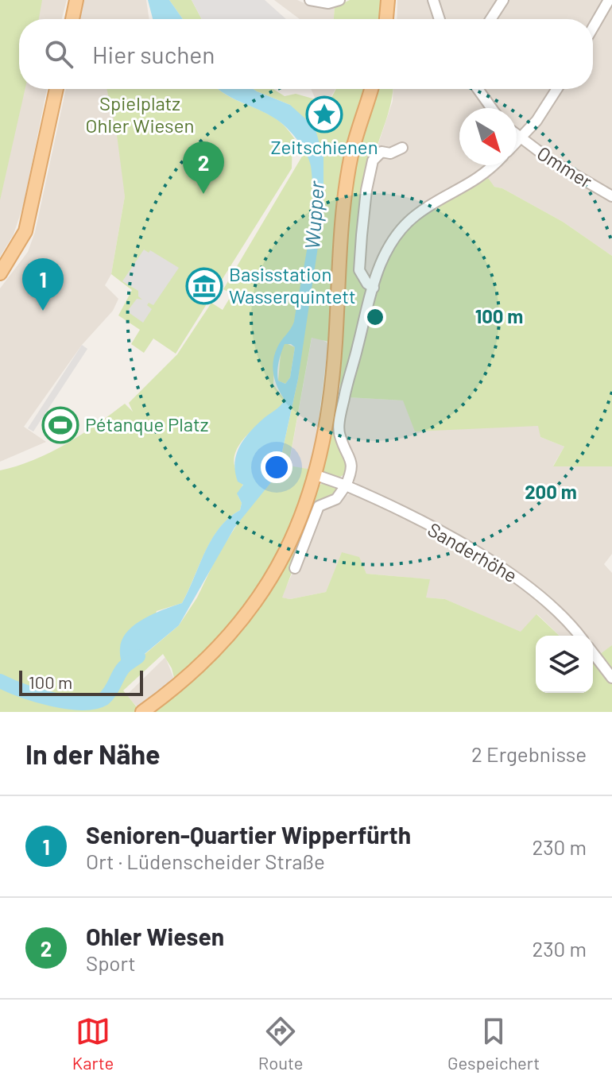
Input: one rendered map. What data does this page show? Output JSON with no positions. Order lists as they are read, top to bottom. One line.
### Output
{"streets":{"street":["Ommer","Sanderhöhe"]},"water":["Wupper"],"parks":["Spielplatz Ohler Wiesen"],"places":{"place":["Zeitschienen"],"museum":["Basisstation Wasserquintett"],"sports":["Pétanque Platz"]},"scale_bar":"100 m","north":"bottom right","page":{"search":"Hier suchen","pins":["2","1"],"scale":"100 m","heading":["In der Nähe","2 Ergebnisse"],"list":[{"mark":"1","name":"Senioren-Quartier Wipperfürth","note":"Ort · Lüdenscheider Straße","value":"230 m"},{"mark":"2","name":"Ohler Wiesen","note":"Sport","value":"230 m"}],"nav":["Karte","Route","Gespeichert"]},"rings":["100 m","200 m"]}
